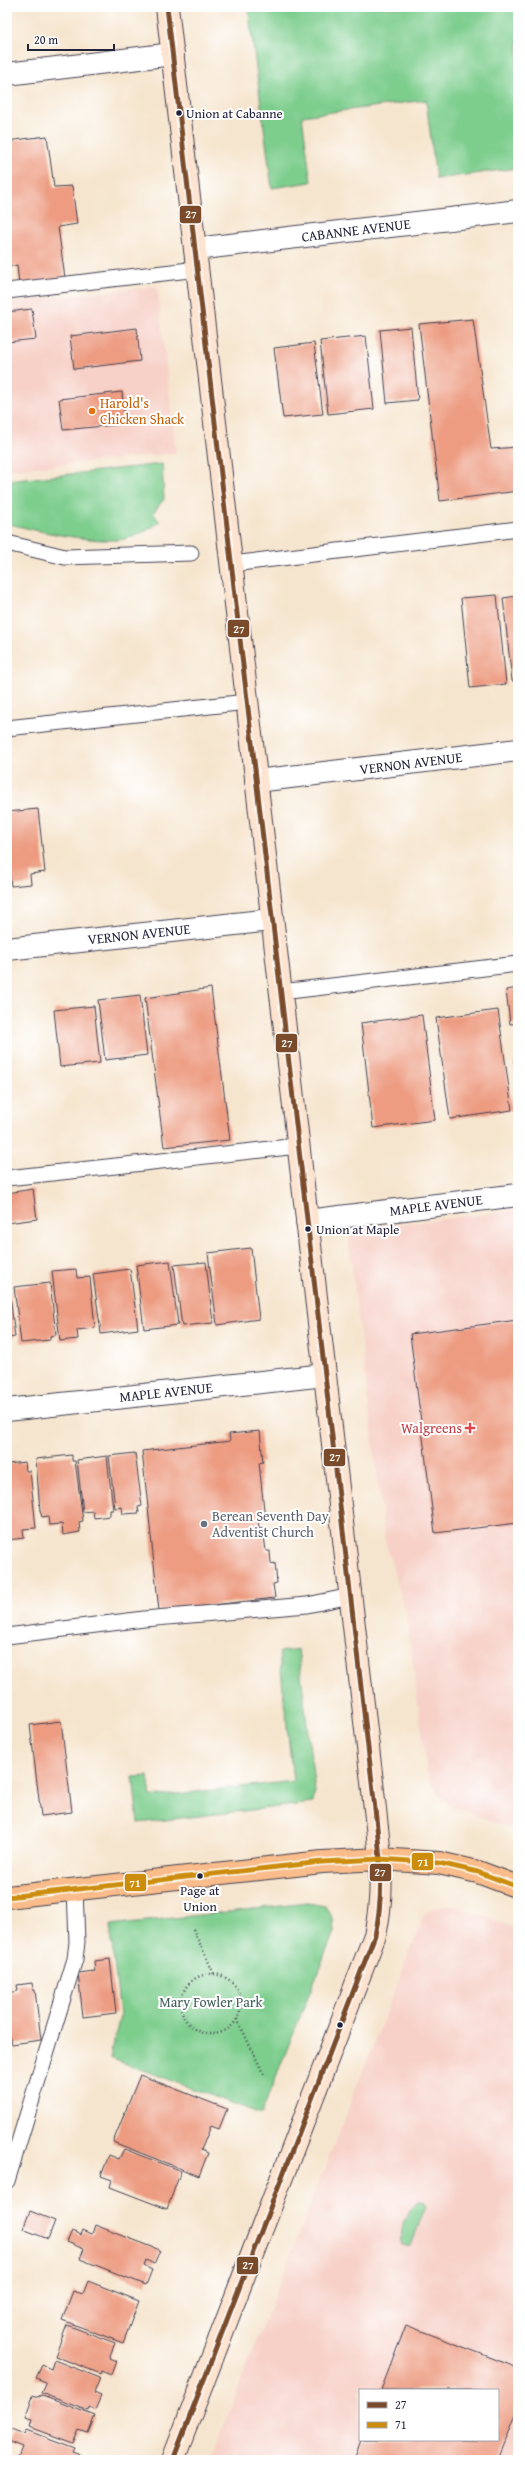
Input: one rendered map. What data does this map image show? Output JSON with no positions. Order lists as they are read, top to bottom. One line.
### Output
{"streets":{"street":["CABANNE AVENUE","VERNON AVENUE","MAPLE AVENUE"]},"parks":["Mary Fowler Park"],"places":{"other":["Union at Cabanne","Harold's Chicken Shack","Union at Maple","Berean Seventh Day Adventist Church","Page at Union"],"health":["Walgreens"]},"lines":["transit line 27","transit line 71"],"legend":["27","71"],"scale_bar":"20 m"}
